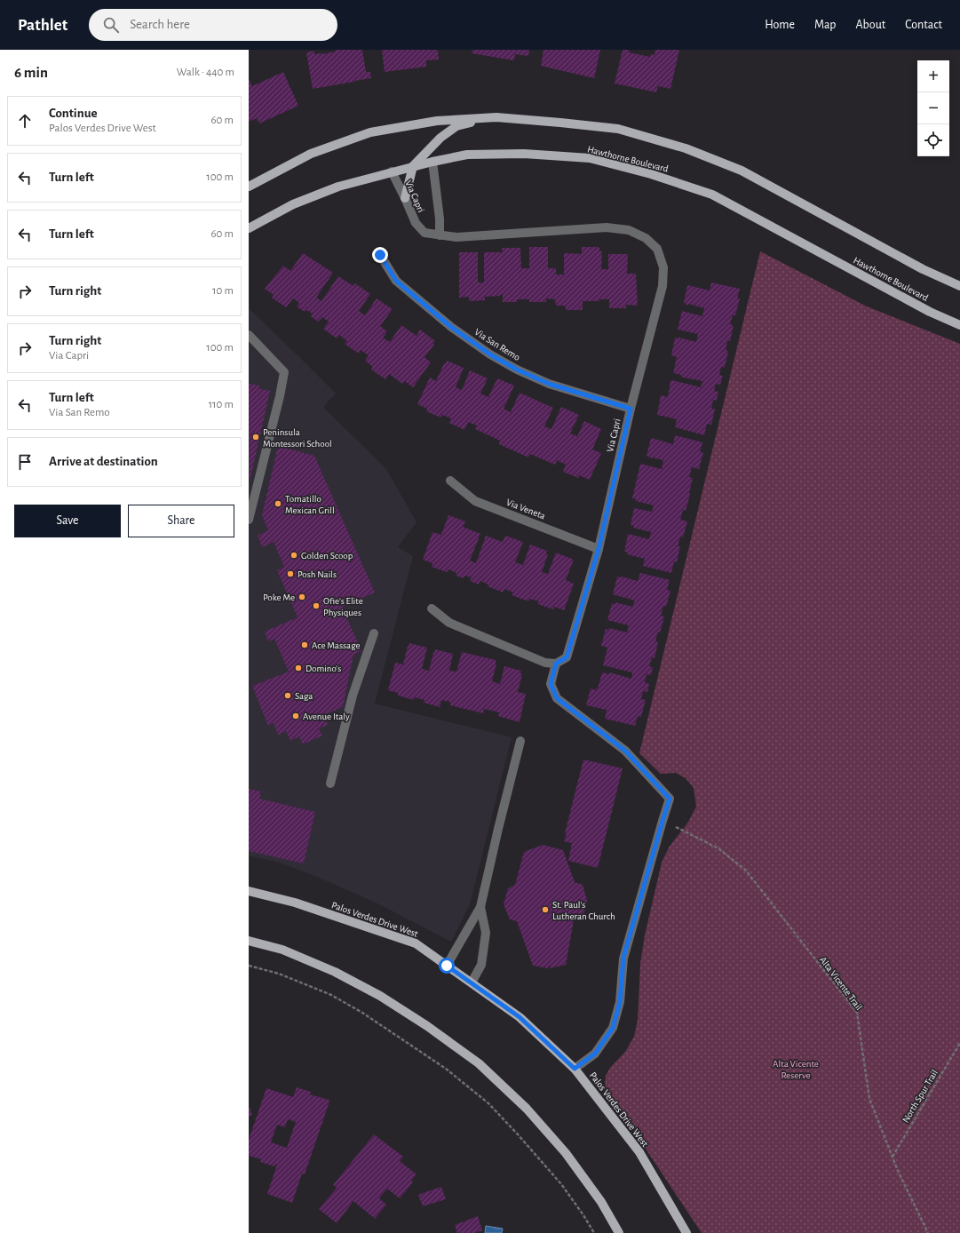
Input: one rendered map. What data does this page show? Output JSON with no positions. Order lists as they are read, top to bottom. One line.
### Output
{"streets":{"main road":["Hawthorne Boulevard","Palos Verdes Drive West"],"street":["Via Capri","Via San Remo","Via Veneta"],"path":["Alta Vicente Trail","North Spur Trail"]},"crossings":[["Hawthorne Boulevard","Via Capri"],["Via Capri","Via San Remo"],["Via Capri","Via Veneta"],["Alta Vicente Trail","North Spur Trail"]],"parks":["Alta Vicente Reserve"],"places":["Peninsula Montessori School","Tomatillo Mexican Grill","Golden Scoop","Posh Nails","Poke Me","Ofie's Elite Physiques","Ace Massage","Domino's","Saga","Avenue Italy","St. Paul's Lutheran Church"],"page":{"header":"Pathlet","search":"Search here","nav":["Home","Map","About","Contact"],"heading":["6 min","Walk · 440 m"],"map_buttons":["+","−"],"list":[["Continue","Palos Verdes Drive West","60 m"],["Turn left","100 m"],["Turn left","60 m"],["Turn right","10 m"],["Turn right","Via Capri","100 m"],["Turn left","Via San Remo","110 m"],"Arrive at destination"],"buttons":["Save","Share"]}}
